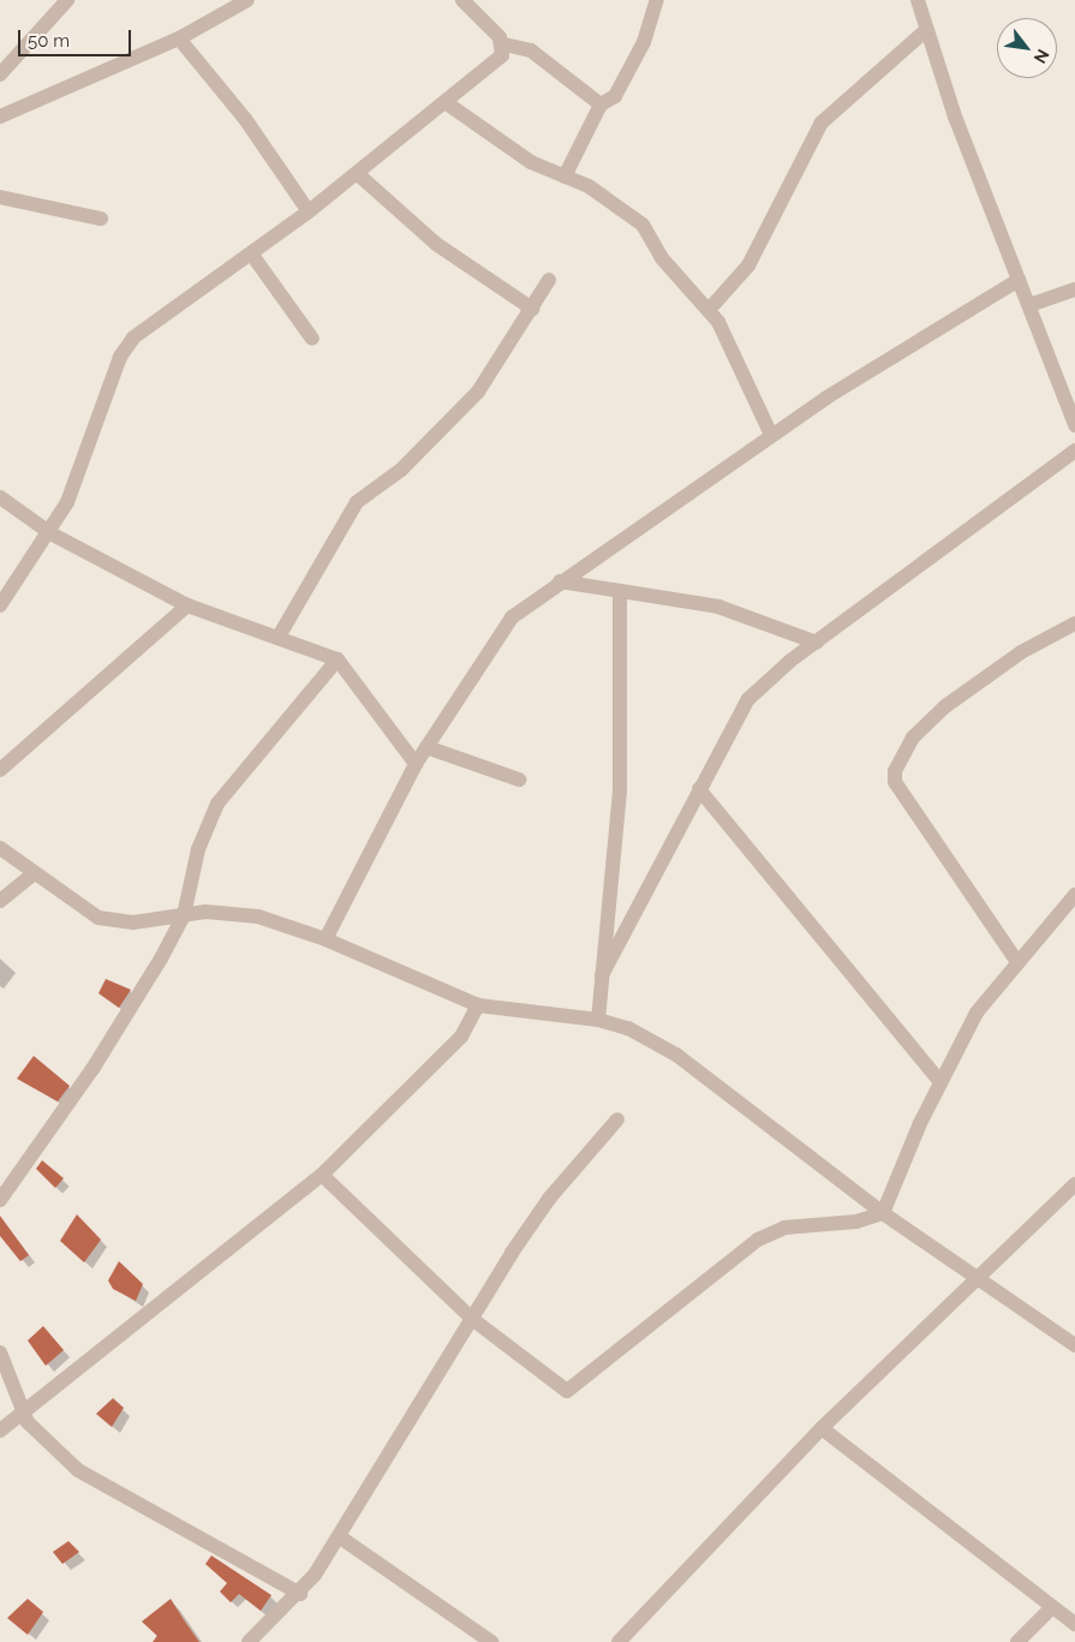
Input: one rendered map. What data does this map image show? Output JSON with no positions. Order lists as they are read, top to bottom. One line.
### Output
{"scale_bar":"50 m","north":"bottom right"}
